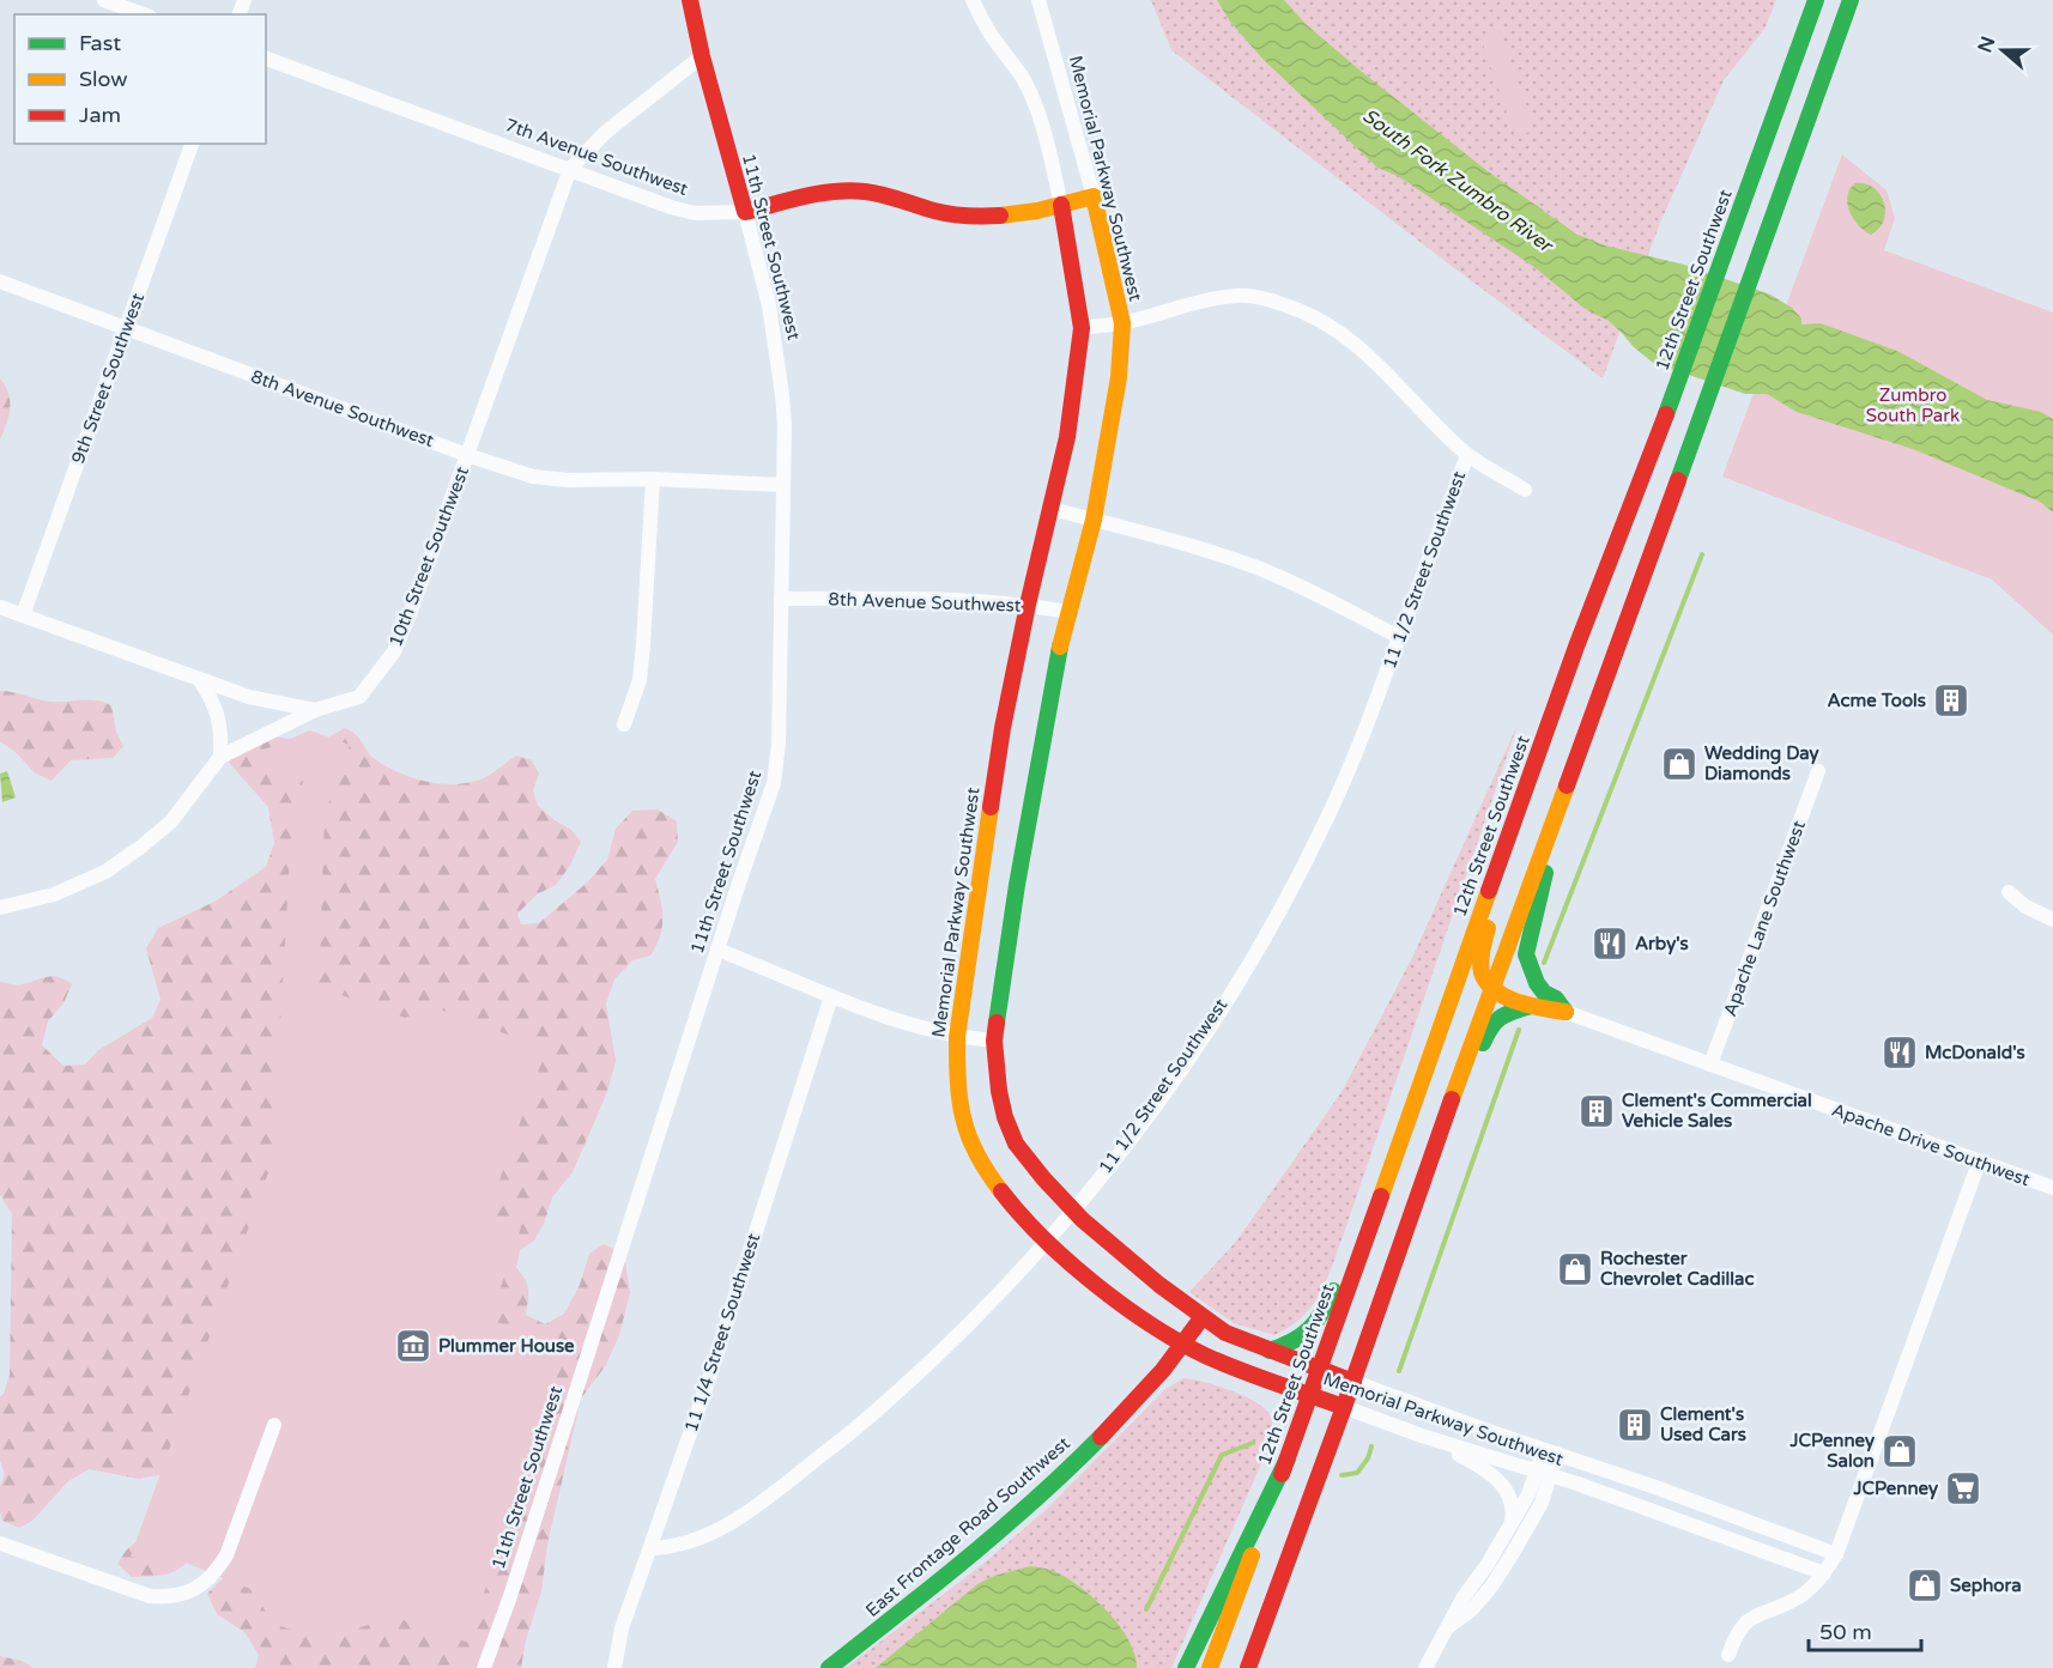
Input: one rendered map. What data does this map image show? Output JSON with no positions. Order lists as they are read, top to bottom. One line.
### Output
{"streets":{"main road":["7th Avenue Southwest","Memorial Parkway Southwest","11th Street Southwest","12th Street Southwest","East Frontage Road Southwest"],"street":["9th Street Southwest","8th Avenue Southwest","10th Street Southwest","11 1/2 Street Southwest","Apache Lane Southwest","Apache Drive Southwest","11 1/4 Street Southwest"]},"crossings":[["7th Avenue Southwest","Memorial Parkway Southwest"],["7th Avenue Southwest","11th Street Southwest"],["7th Avenue Southwest","10th Street Southwest"],["Memorial Parkway Southwest","12th Street Southwest"],["Memorial Parkway Southwest","8th Avenue Southwest"],["Memorial Parkway Southwest","11 1/2 Street Southwest"],["Memorial Parkway Southwest","East Frontage Road Southwest"],["11th Street Southwest","8th Avenue Southwest"],["11th Street Southwest","10th Street Southwest"],["9th Street Southwest","8th Avenue Southwest"],["8th Avenue Southwest","10th Street Southwest"],["11 1/2 Street Southwest","11 1/4 Street Southwest"],["Apache Lane Southwest","Apache Drive Southwest"]],"water":["South Fork Zumbro River"],"parks":["Zumbro South Park"],"places":{"building":["Acme Tools","Clement's Commercial Vehicle Sales","Clement's Used Cars"],"shop":["Wedding Day Diamonds","Rochester Chevrolet Cadillac","JCPenney Salon","Sephora"],"restaurant":["Arby's","McDonald's"],"museum":["Plummer House"],"supermarket":["JCPenney"]},"legend":["Fast","Slow","Jam"],"scale_bar":"50 m","north":"left"}
